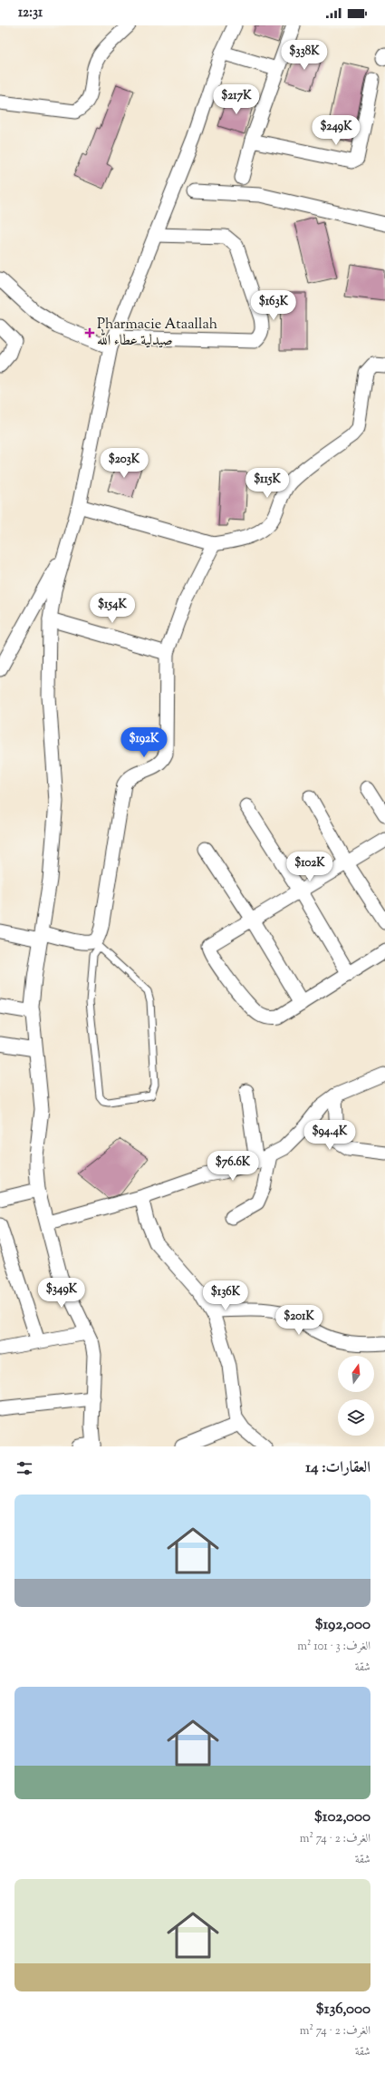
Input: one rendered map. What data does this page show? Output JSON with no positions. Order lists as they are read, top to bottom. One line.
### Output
{"places":{"health":["Pharmacie Ataallah صيدلية عطاء الله"]},"north":"top","page":{"status":"12:31","price":["$338K","$217K","$249K","$163K","$203K","$115K","$154K","$192K","$102K","$94.4K","$76.6K","$349K","$136K","$201K"],"heading":"العقارات: 14","list":[{"name":"$192,000","note":"الغرف: 3 · 101 m² · شقة"},{"name":"$102,000","note":"الغرف: 2 · 74 m² · شقة"},{"name":"$136,000","note":"الغرف: 2 · 74 m² · شقة"}]}}
